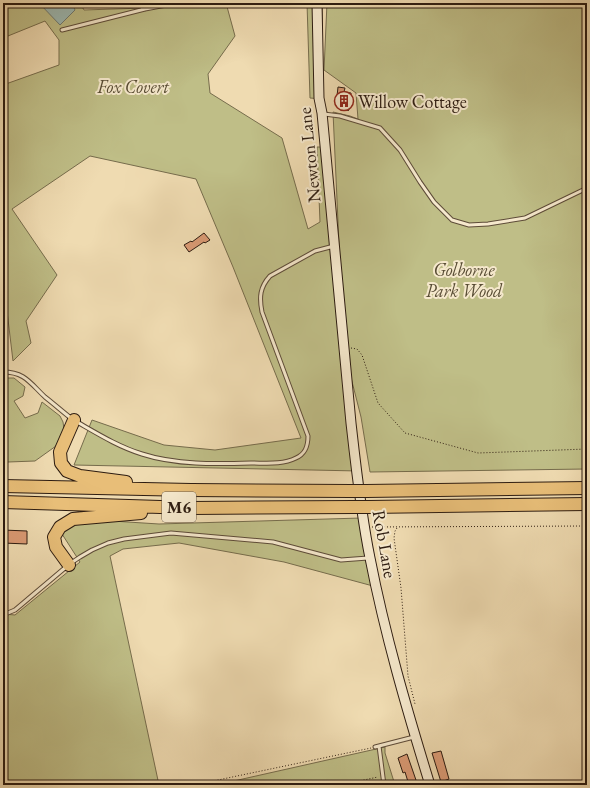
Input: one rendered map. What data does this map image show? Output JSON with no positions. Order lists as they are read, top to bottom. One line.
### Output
{"streets":{"highway":["M6"],"street":["Newton Lane","Rob Lane"]},"crossings":[["Newton Lane","Rob Lane"]],"parks":["Fox Covert","Golborne Park Wood"],"places":{"building":["Willow Cottage"]}}
